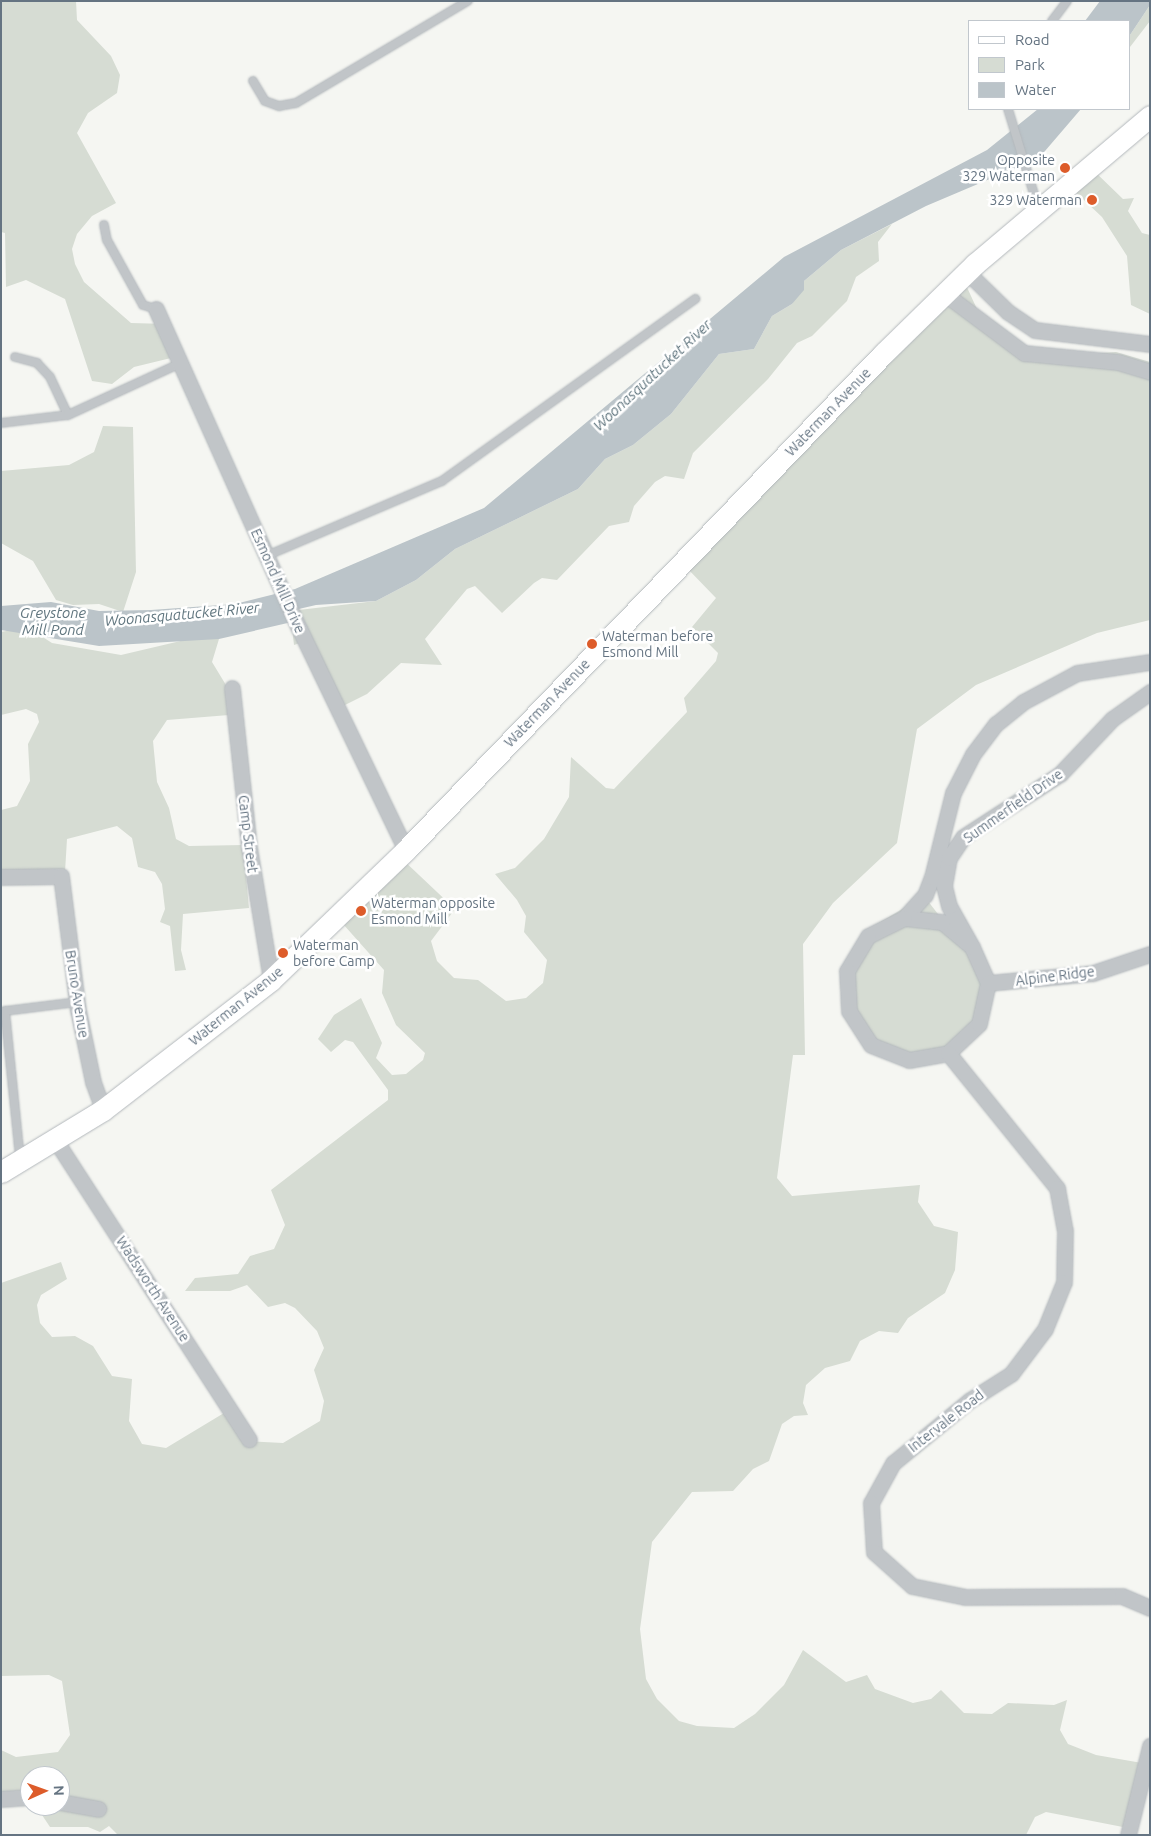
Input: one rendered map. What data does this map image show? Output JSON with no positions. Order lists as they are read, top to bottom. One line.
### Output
{"streets":{"main road":["Waterman Avenue"],"street":["Esmond Mill Drive","Summerfield Drive","Camp Street","Alpine Ridge","Bruno Avenue","Wadsworth Avenue","Intervale Road"]},"crossings":[["Waterman Avenue","Esmond Mill Drive"],["Waterman Avenue","Camp Street"],["Waterman Avenue","Bruno Avenue"],["Waterman Avenue","Wadsworth Avenue"],["Summerfield Drive","Alpine Ridge"],["Summerfield Drive","Intervale Road"],["Alpine Ridge","Intervale Road"]],"water":["Woonasquatucket River","Greystone Mill Pond"],"places":["Opposite 329 Waterman","329 Waterman","Waterman before Esmond Mill","Waterman opposite Esmond Mill","Waterman before Camp"],"legend":["Road","Park","Water"],"north":"right"}
